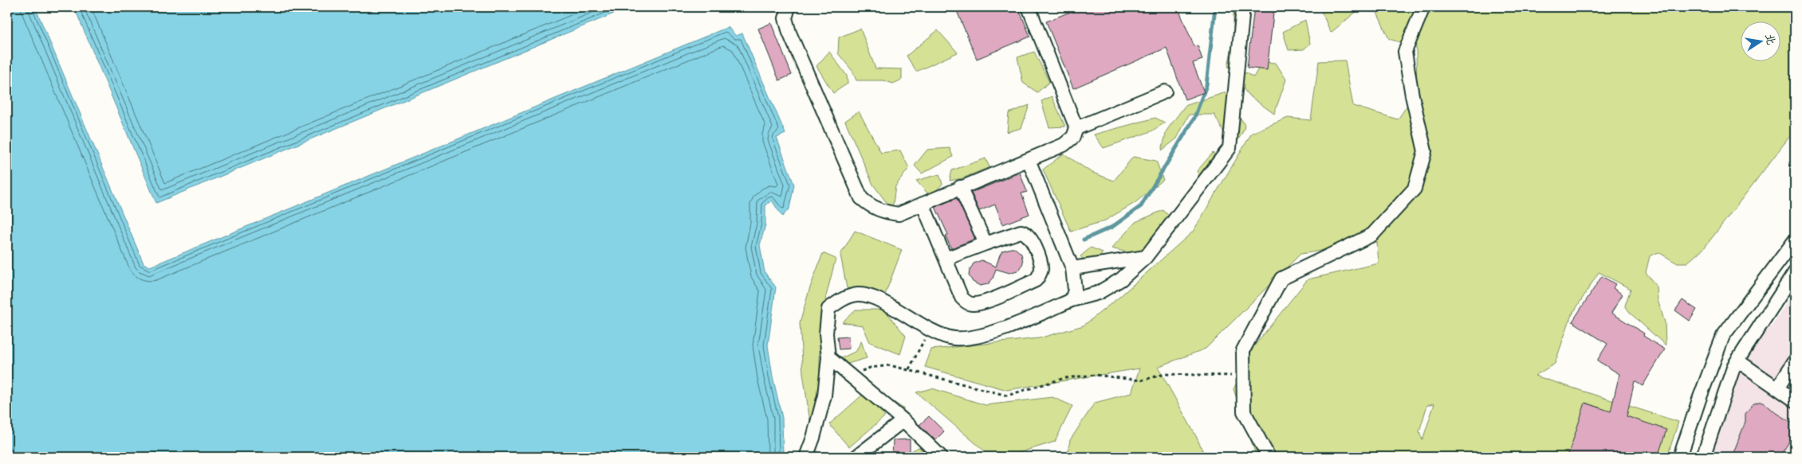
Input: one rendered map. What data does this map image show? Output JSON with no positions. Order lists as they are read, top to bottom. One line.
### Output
{"north":"right"}
